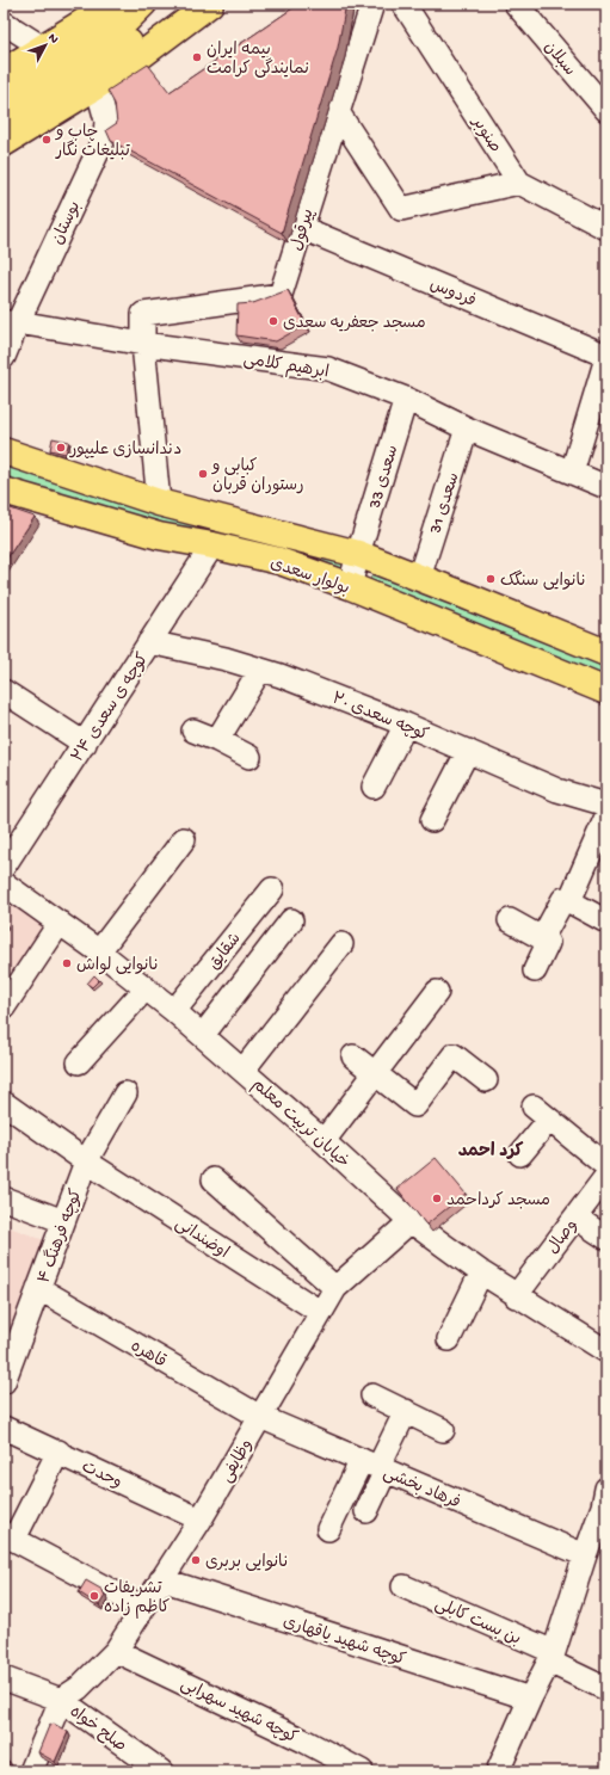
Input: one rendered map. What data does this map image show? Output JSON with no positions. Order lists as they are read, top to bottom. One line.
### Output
{"streets":{"main road":["بولوار سعدی"],"street":["سبلان","صنوبر","بوستان","پیرقول","فردوس","ابرهیم کلامی","سعدی 33","سعدی 31","کوچه ی سعدی ۲۴","کوچه سعدی ۲۰","شقایق","خیابان تربیت معلم","کوچه فرهنگ ۴","وصال","اوضندانی","قاهره","وظایفی","وحدت","فرهاد بخشی","بن بست کابلی","کوچه شهید یاقهاری","کوچه شهید سهرابی","صلح خواه"]},"crossings":[["بوستان","ابرهیم کلامی"],["پیرقول","فردوس"],["پیرقول","ابرهیم کلامی"],["ابرهیم کلامی","سعدی 33"],["ابرهیم کلامی","سعدی 31"],["سعدی 33","بولوار سعدی"],["سعدی 31","بولوار سعدی"],["بولوار سعدی","کوچه ی سعدی ۲۴"],["کوچه ی سعدی ۲۴","کوچه سعدی ۲۰"],["شقایق","خیابان تربیت معلم"],["خیابان تربیت معلم","وصال"],["خیابان تربیت معلم","وظایفی"],["کوچه فرهنگ ۴","اوضندانی"],["کوچه فرهنگ ۴","قاهره"],["اوضندانی","وظایفی"],["قاهره","وظایفی"],["قاهره","فرهاد بخشی"],["وظایفی","وحدت"],["وظایفی","فرهاد بخشی"],["وظایفی","کوچه شهید یاقهاری"],["وظایفی","کوچه شهید سهرابی"],["وظایفی","صلح خواه"]],"districts":["کرد احمد"],"places":["بیمه ایران نمایندگی کرامت","چاپ و تبلیغات نگار","مسجد جعفریه سعدی","دندانسازی علیپور","کبابی و رستوران قربان","نانوایی سنگک","نانوایی لواش","مسجد کرداحمد","نانوایی بربری","تشریفات کاظم زاده"],"north":"top right"}
